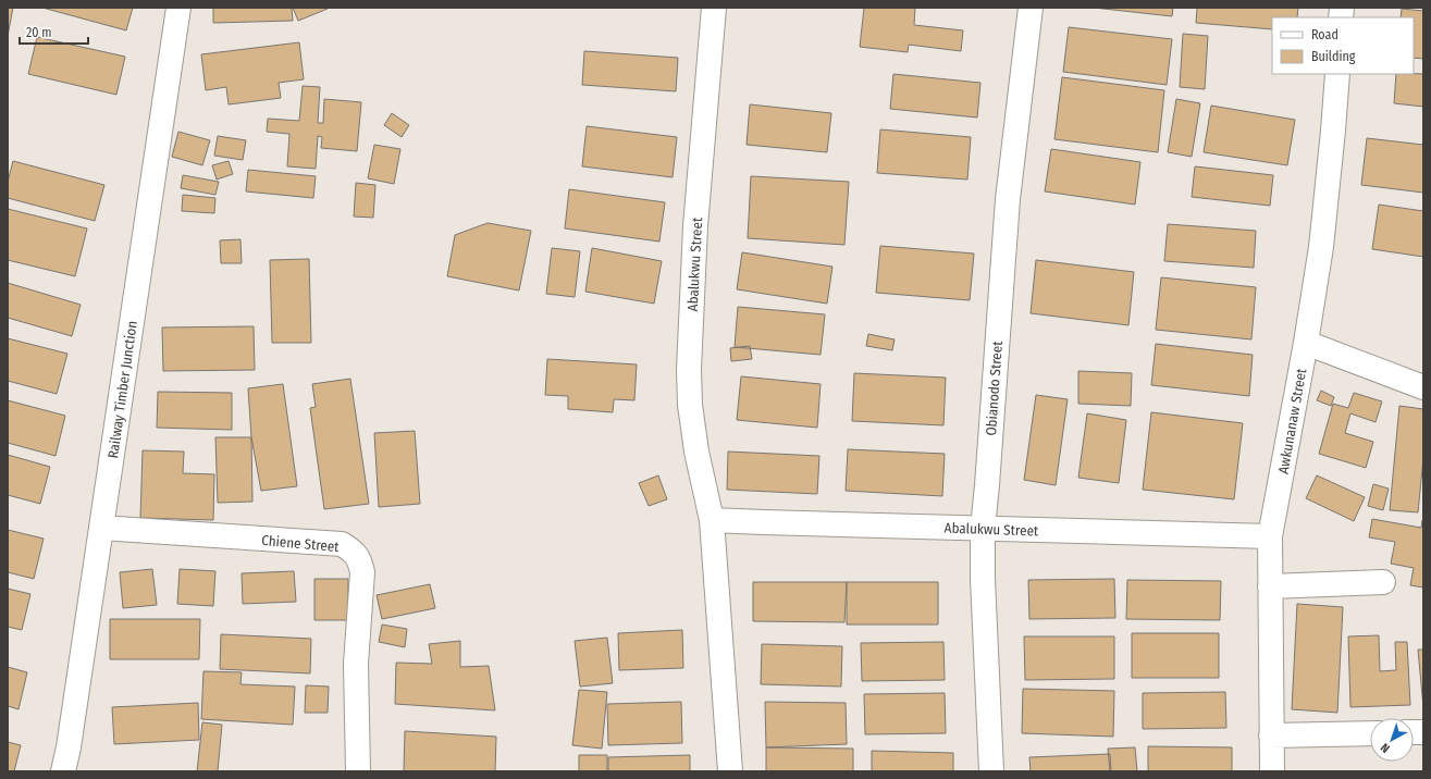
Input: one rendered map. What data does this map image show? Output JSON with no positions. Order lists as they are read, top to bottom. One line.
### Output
{"streets":{"street":["Abalukwu Street","Obianodo Street","Railway Timber Junction","Awkunanaw Street","Chiene Street"]},"crossings":[["Abalukwu Street","Obianodo Street"],["Abalukwu Street","Awkunanaw Street"],["Railway Timber Junction","Chiene Street"]],"legend":["Road","Building"],"scale_bar":"20 m","north":"bottom left"}
